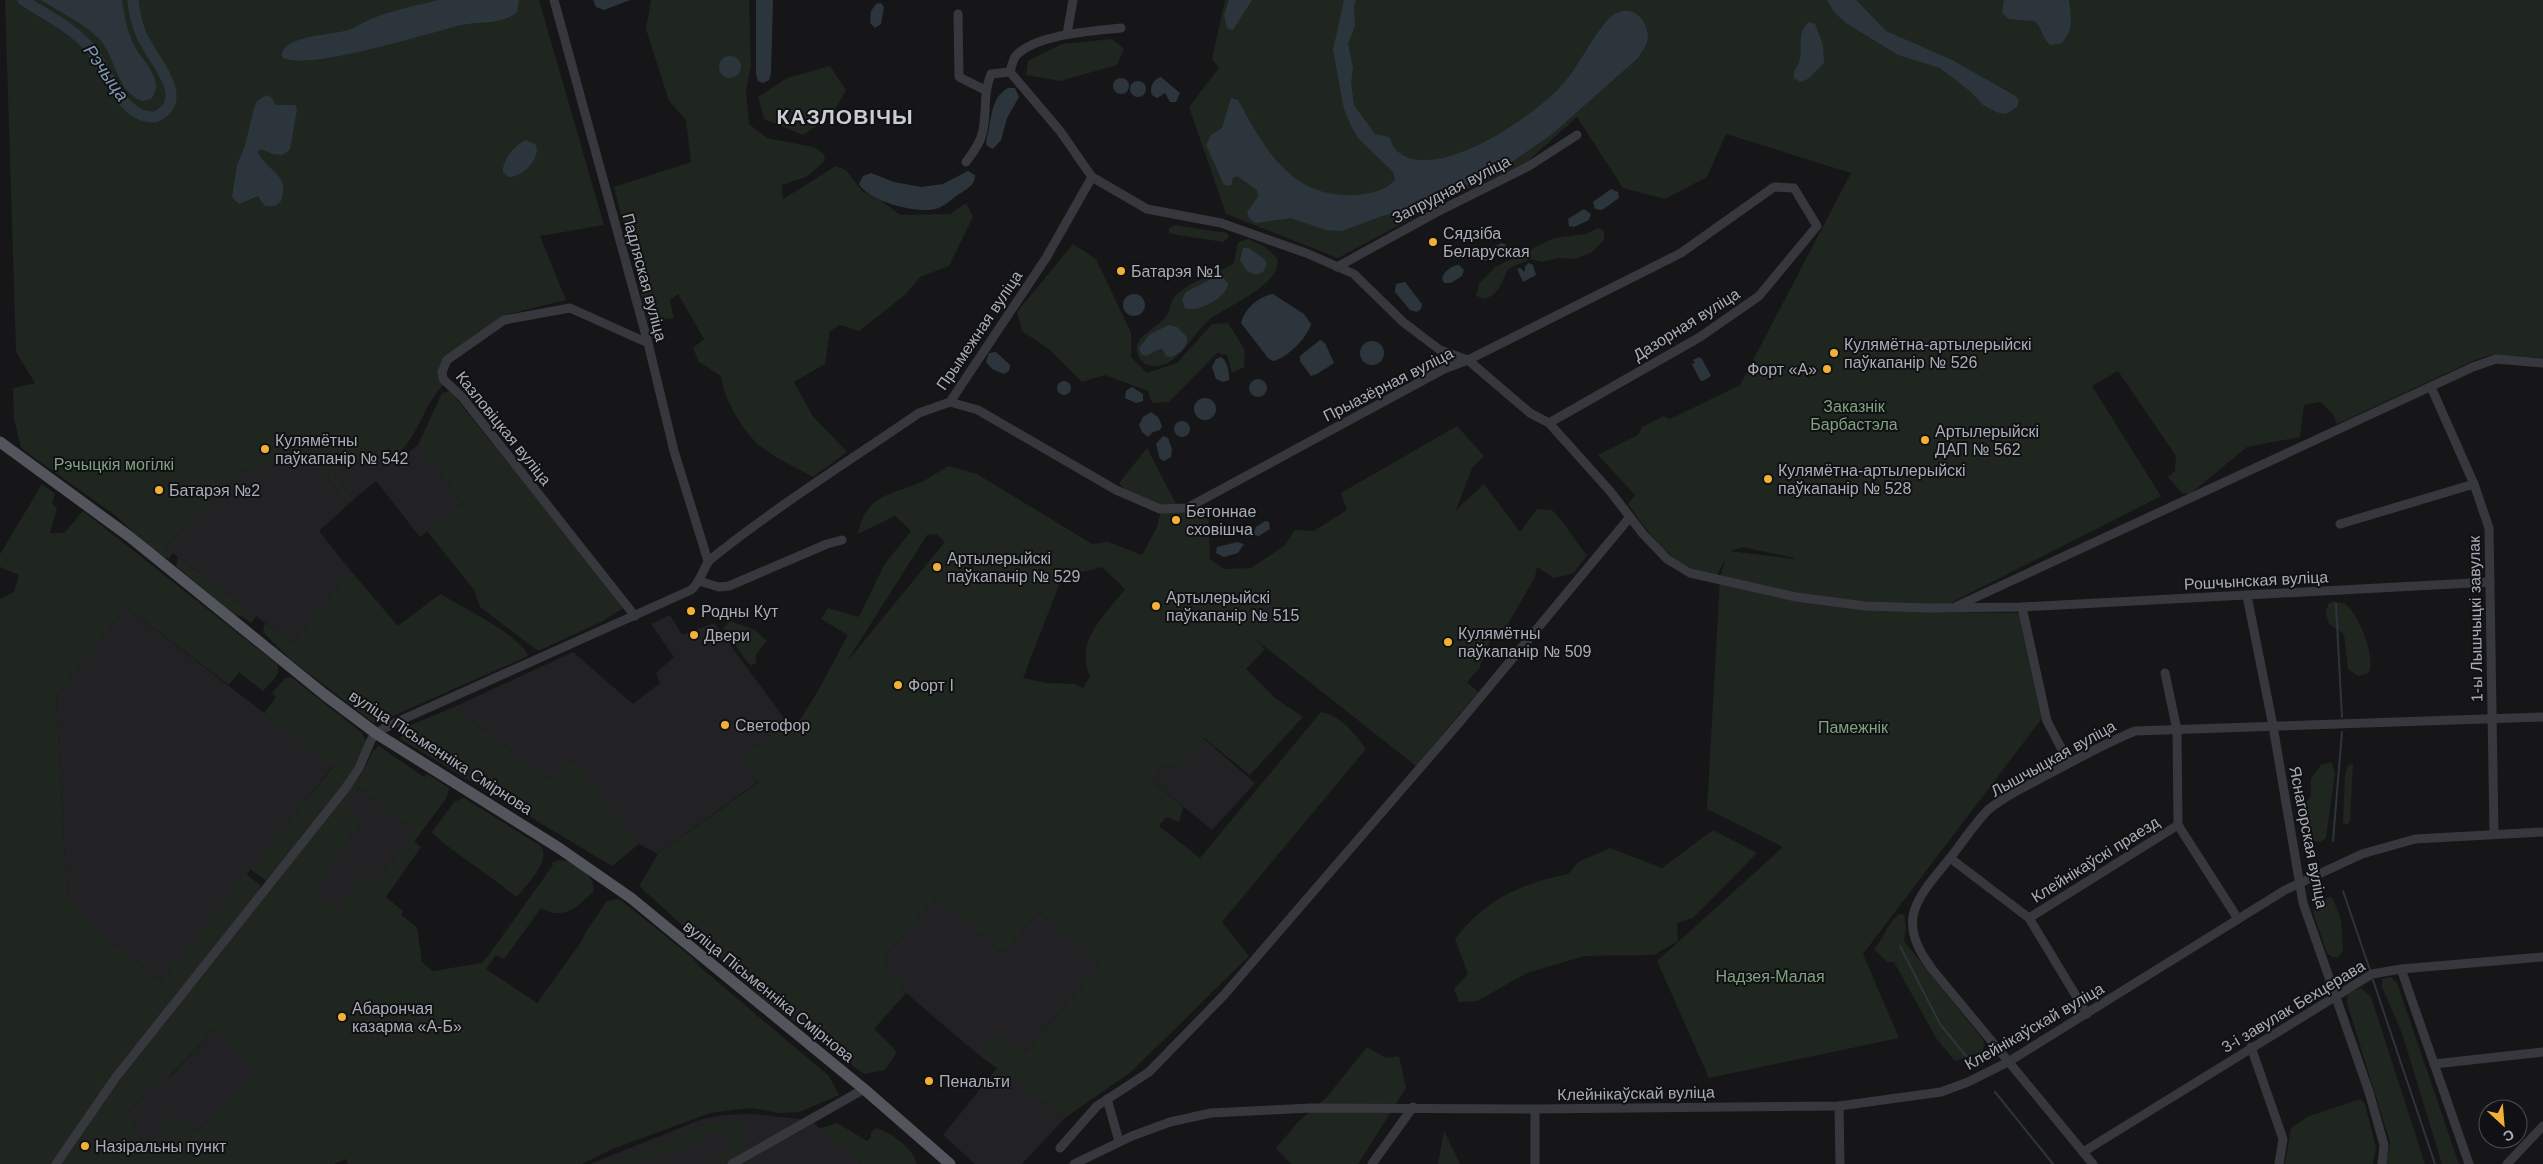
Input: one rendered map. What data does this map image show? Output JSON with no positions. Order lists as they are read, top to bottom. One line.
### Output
{"streets":{"main road":["вуліца Пісьменніка Смірнова"],"street":["Запрудная вуліца","Падляская вуліца","Дазорная вуліца","Прымежная вуліца","Прыазёрная вуліца","Казловіцкая вуліца","Рошчынская вуліца","1-ы Лышчыцкі завулак","Лышчыцкая вуліца","Яснагорская вуліца","Клейнікаўскі праезд","3-і завулак Бехцерава","Клейнікаўскай вуліца"]},"crossings":[["Падляская вуліца","Прымежная вуліца"],["Падляская вуліца","Казловіцкая вуліца"],["Дазорная вуліца","Прыазёрная вуліца"],["Прымежная вуліца","Прыазёрная вуліца"],["Рошчынская вуліца","1-ы Лышчыцкі завулак"],["Рошчынская вуліца","Яснагорская вуліца"],["1-ы Лышчыцкі завулак","Лышчыцкая вуліца"],["1-ы Лышчыцкі завулак","Клейнікаўскай вуліца"],["Лышчыцкая вуліца","Яснагорская вуліца"],["Лышчыцкая вуліца","3-і завулак Бехцерава"],["Лышчыцкая вуліца","Клейнікаўскай вуліца"],["Яснагорская вуліца","3-і завулак Бехцерава"],["Яснагорская вуліца","Клейнікаўскай вуліца"]],"districts":["КАЗЛОВІЧЫ"],"water":["Рэчыца"],"parks":["Заказнік Барбастэла","Рэчыцкія могілкі","Памежнік","Надзея-Малая"],"places":["Сядзіба Беларуская","Батарэя №1","Кулямётна-артылерыйскі паўкапанір № 526","Форт «А»","Артылерыйскі ДАП № 562","Кулямётны паўкапанір № 542","Кулямётна-артылерыйскі паўкапанір № 528","Батарэя №2","Бетоннае сховішча","Артылерыйскі паўкапанір № 529","Артылерыйскі паўкапанір № 515","Родны Кут","Двери","Кулямётны паўкапанір № 509","Форт I","Светофор","Абарончая казарма «А-Б»","Пенальти","Назіральны пункт"],"north":"bottom right"}
